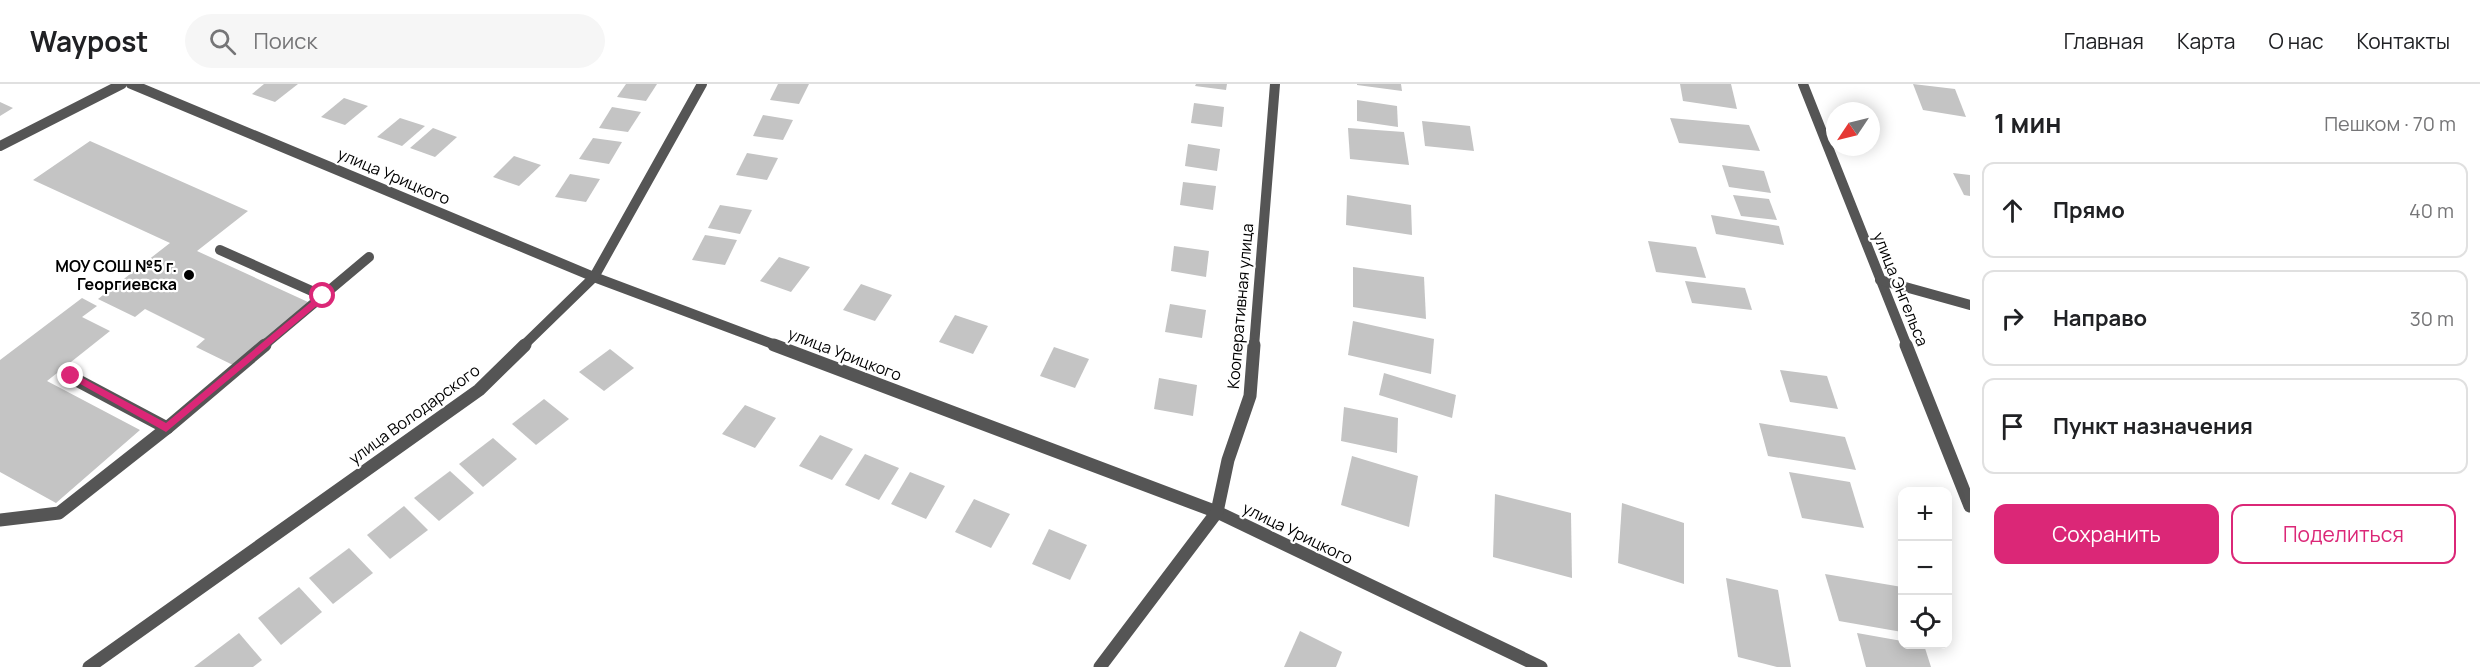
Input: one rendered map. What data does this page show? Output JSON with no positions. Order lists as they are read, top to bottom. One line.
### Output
{"streets":{"street":["улица Урицкого","улица Энгельса","Кооперативная улица","улица Володарского"]},"crossings":[["улица Урицкого","Кооперативная улица"],["улица Урицкого","улица Володарского"]],"places":["МОУ СОШ №5 г. Георгиевска"],"north":"bottom left","page":{"header":"Waypost","search":"Поиск","nav":["Главная","Карта","О нас","Контакты"],"heading":["1 мин","Пешком · 70 m"],"list":[["Прямо","40 m"],["Направо","30 m"],"Пункт назначения"],"buttons":["Сохранить","Поделиться"],"map_buttons":["+","−"]}}
